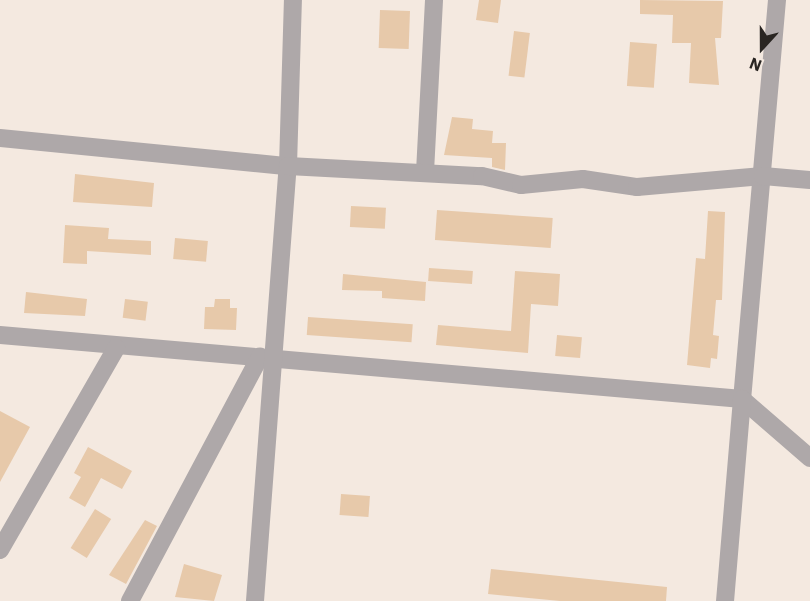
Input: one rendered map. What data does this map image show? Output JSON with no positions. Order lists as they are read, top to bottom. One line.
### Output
{"north":"bottom"}
